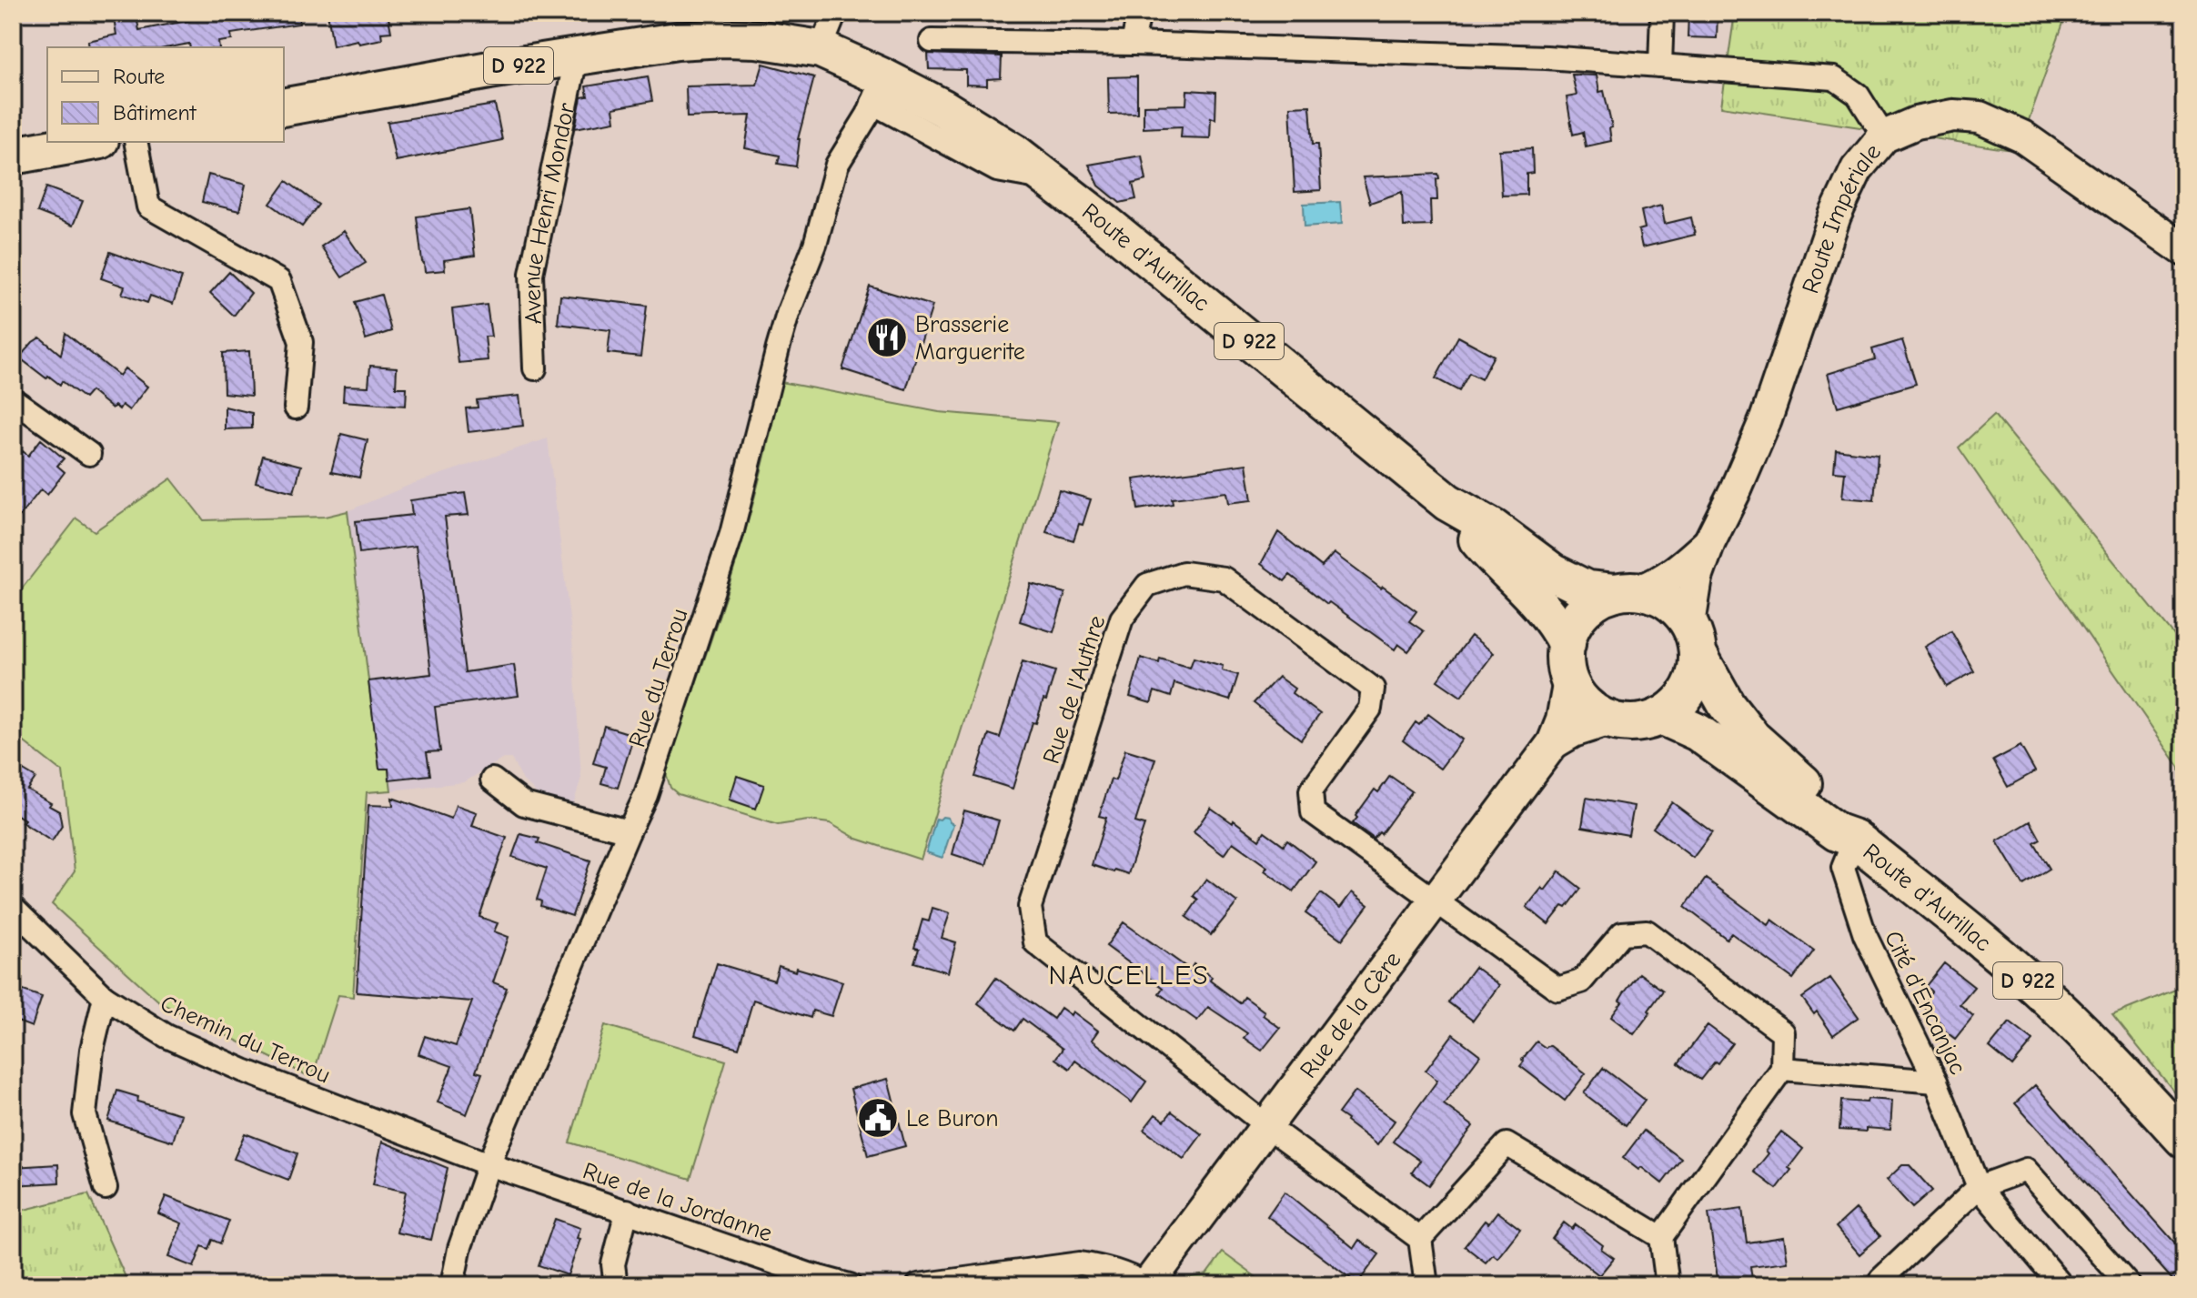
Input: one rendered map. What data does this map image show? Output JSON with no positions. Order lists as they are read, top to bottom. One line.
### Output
{"streets":{"main road":["D 922","Route d'Aurillac"],"street":["Avenue Henri Mondor","Route Impériale","Rue du Terrou","Rue de l'Authre","Cité d'Encanjac","Rue de la Cère","Chemin du Terrou","Rue de la Jordanne"]},"crossings":[["D 922","Avenue Henri Mondor"],["D 922","Route d'Aurillac"],["Route Impériale","Route d'Aurillac"],["Route Impériale","Rue de la Cère"],["Route d'Aurillac","Rue du Terrou"],["Route d'Aurillac","Cité d'Encanjac"],["Route d'Aurillac","Rue de la Cère"],["Rue du Terrou","Chemin du Terrou"],["Rue du Terrou","Rue de la Jordanne"],["Rue de l'Authre","Rue de la Cère"],["Chemin du Terrou","Rue de la Jordanne"]],"districts":["NAUCELLES"],"places":{"restaurant":["Brasserie Marguerite"],"public building":["Le Buron"]},"legend":["Route","Bâtiment"]}
